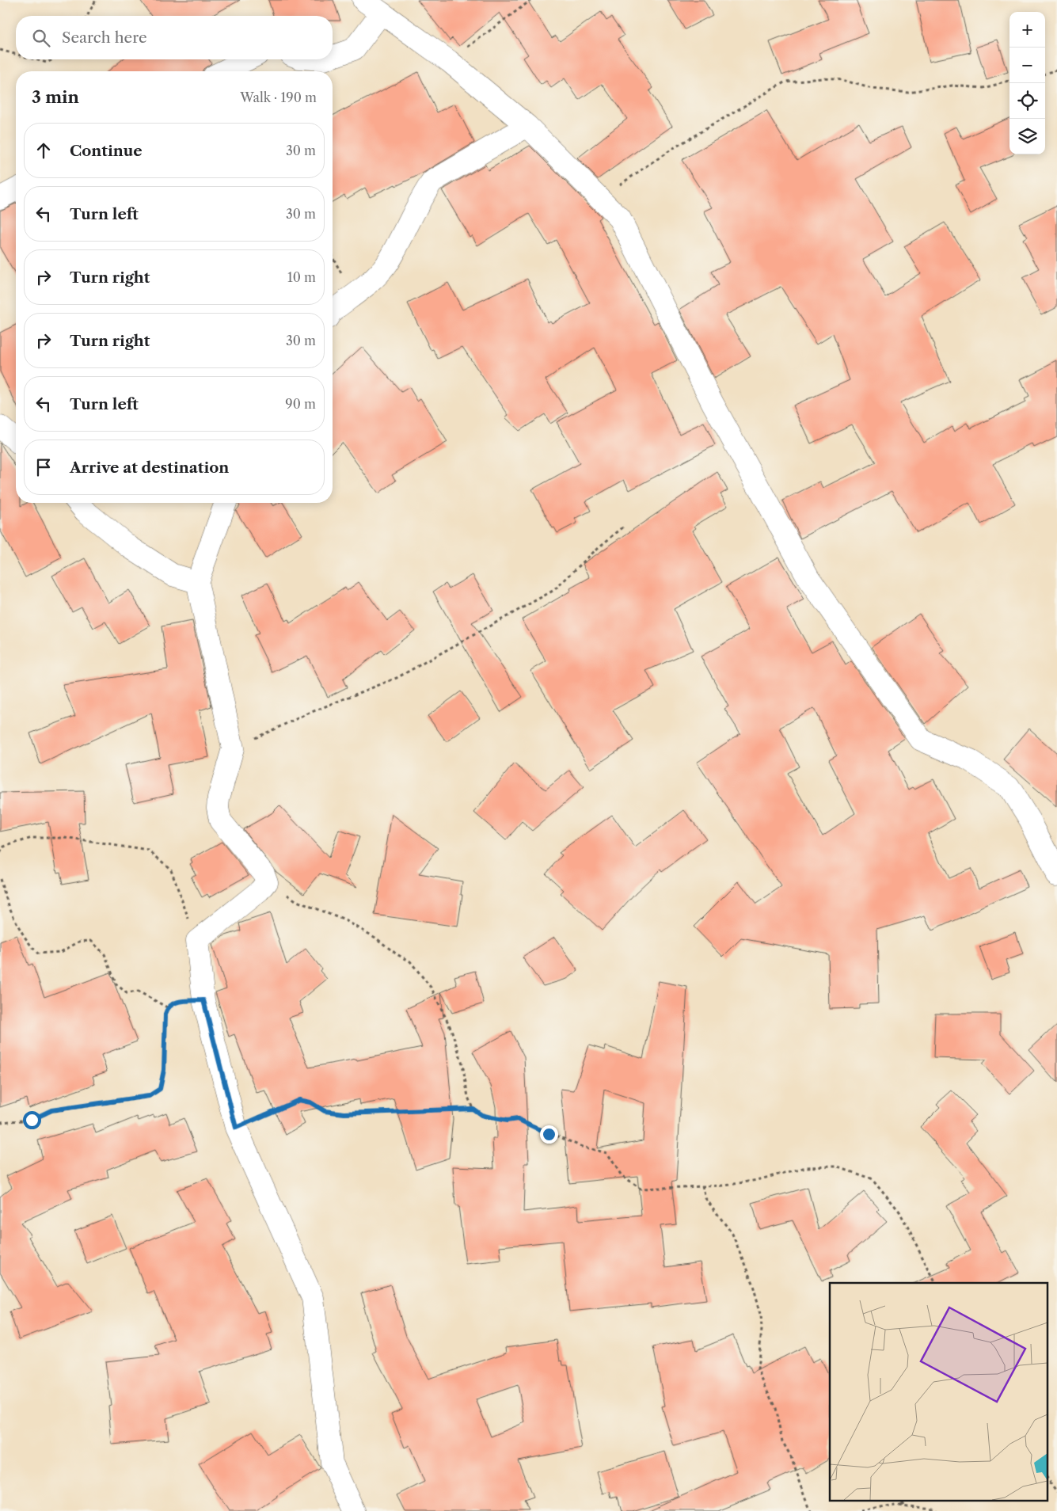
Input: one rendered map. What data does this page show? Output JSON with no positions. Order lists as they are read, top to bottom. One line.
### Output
{"page":{"map_buttons":["+","−"],"search":"Search here","heading":["3 min","Walk · 190 m"],"list":[["Continue","30 m"],["Turn left","30 m"],["Turn right","10 m"],["Turn right","30 m"],["Turn left","90 m"],"Arrive at destination"]}}
